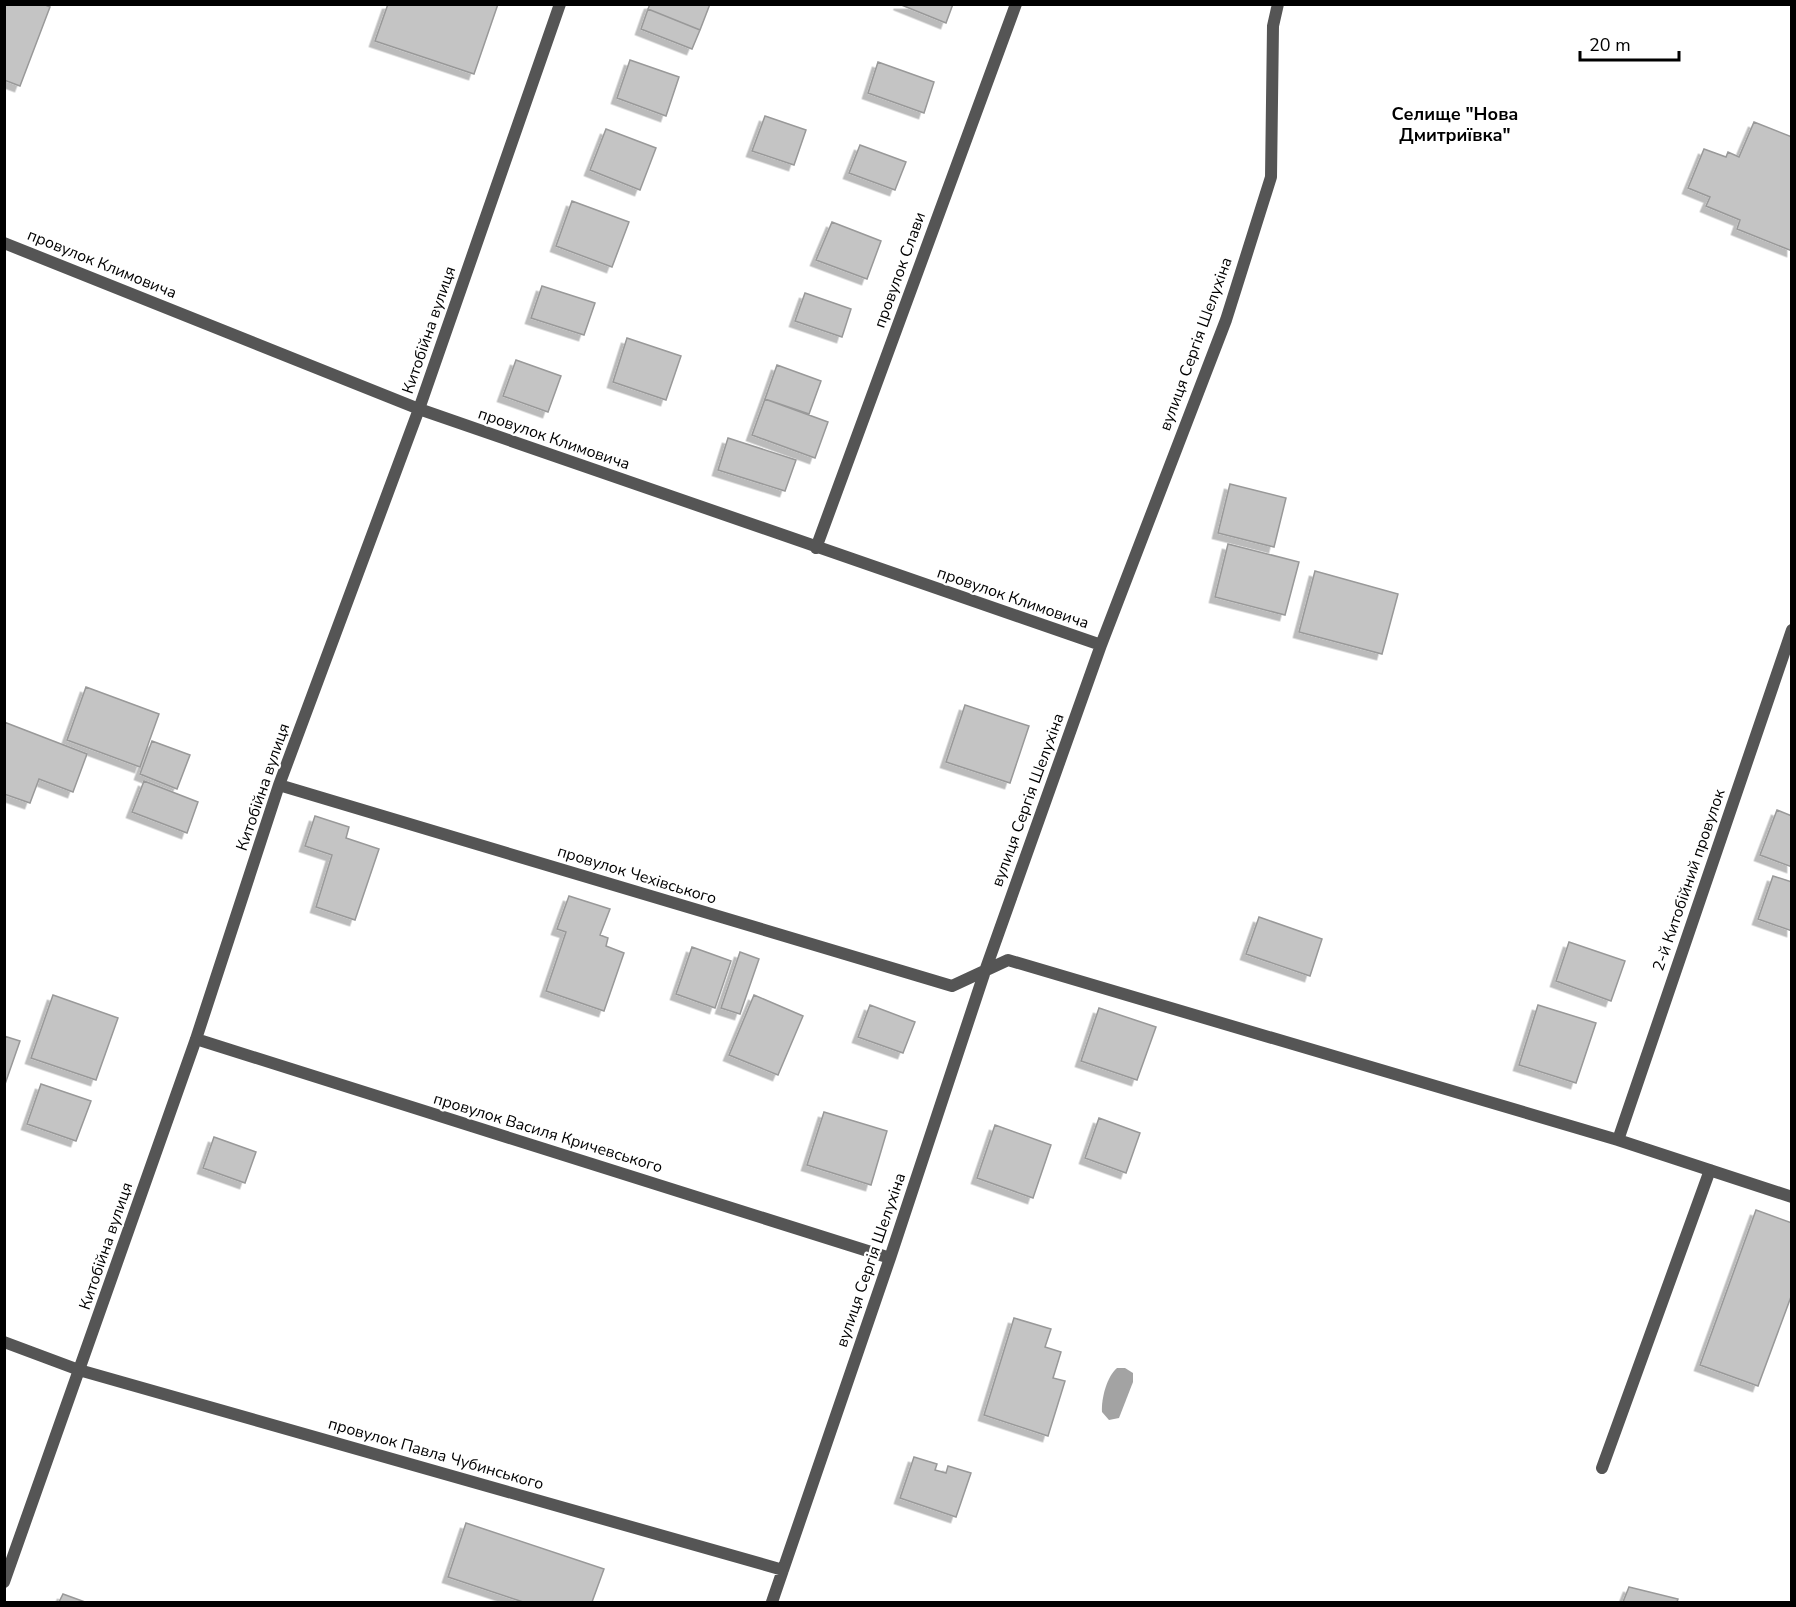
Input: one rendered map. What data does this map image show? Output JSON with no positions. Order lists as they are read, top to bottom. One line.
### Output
{"streets":{"street":["провулок Климовича","провулок Слави","Китобійна вулиця","вулиця Сергія Шелухіна","провулок Чехівського","2-й Китобійний провулок","провулок Василя Кричевського","провулок Павла Чубинського"]},"crossings":[["провулок Климовича","провулок Слави"],["провулок Климовича","Китобійна вулиця"],["провулок Климовича","вулиця Сергія Шелухіна"],["Китобійна вулиця","провулок Чехівського"],["Китобійна вулиця","провулок Василя Кричевського"],["Китобійна вулиця","провулок Павла Чубинського"],["вулиця Сергія Шелухіна","провулок Чехівського"],["вулиця Сергія Шелухіна","провулок Василя Кричевського"],["вулиця Сергія Шелухіна","провулок Павла Чубинського"],["провулок Чехівського","2-й Китобійний провулок"]],"districts":["Селище \"Нова Дмитриївка\""],"scale_bar":"20 m"}
